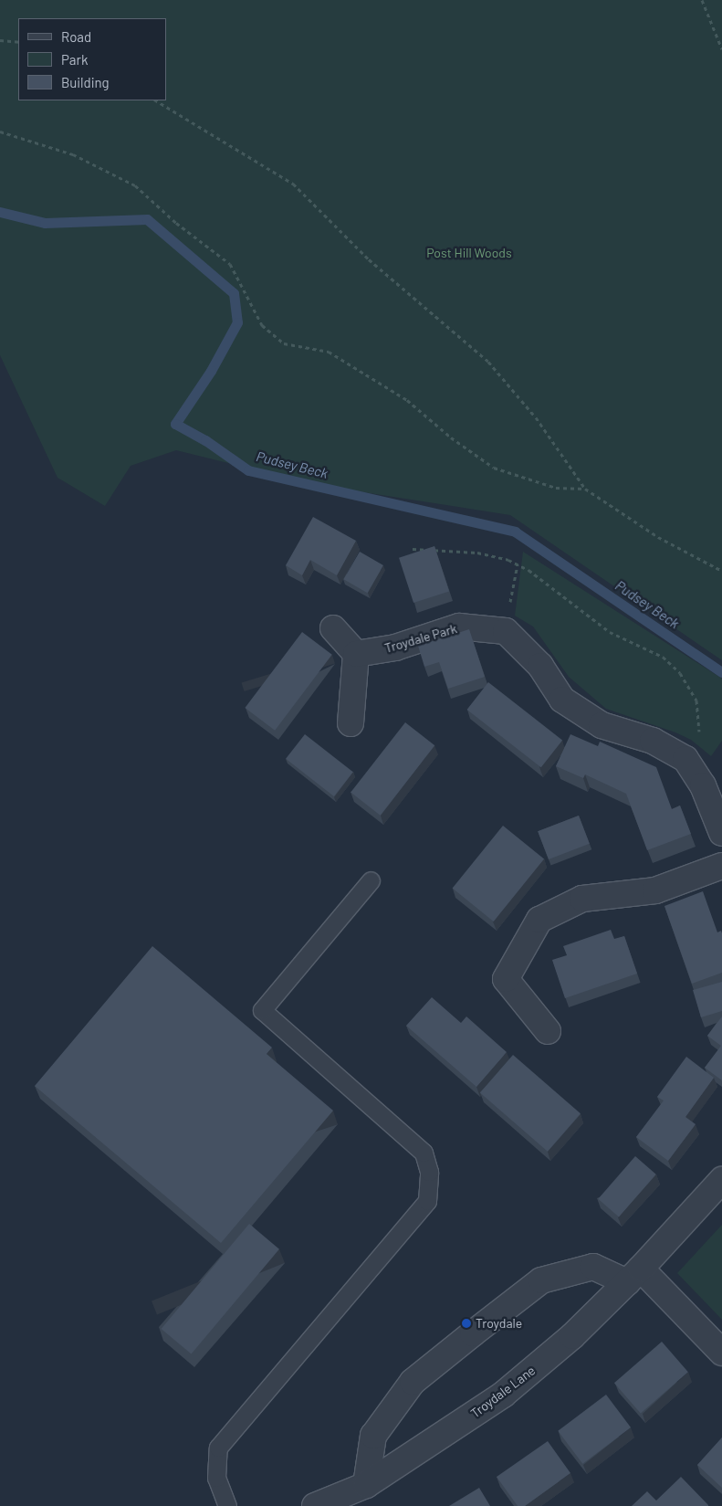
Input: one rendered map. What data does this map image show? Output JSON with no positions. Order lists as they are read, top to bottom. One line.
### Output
{"streets":{"street":["Troydale Park","Troydale Lane"]},"water":["Pudsey Beck"],"parks":["Post Hill Woods"],"places":["Troydale"],"legend":["Road","Park","Building"]}
